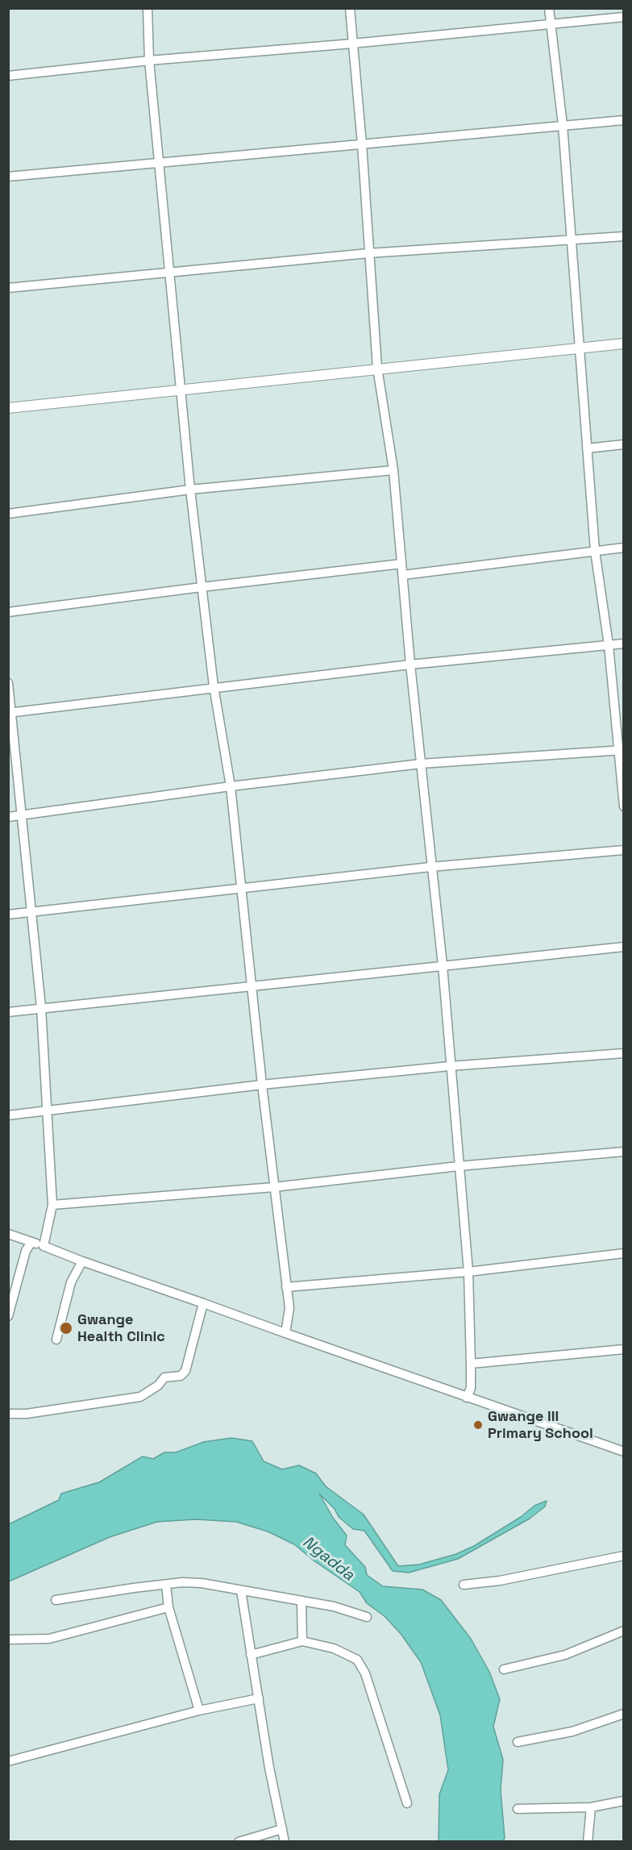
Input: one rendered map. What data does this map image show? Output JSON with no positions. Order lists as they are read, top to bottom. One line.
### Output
{"water":["Ngadda"],"places":["Gwange Health Clinic","Gwange III Primary School"]}
